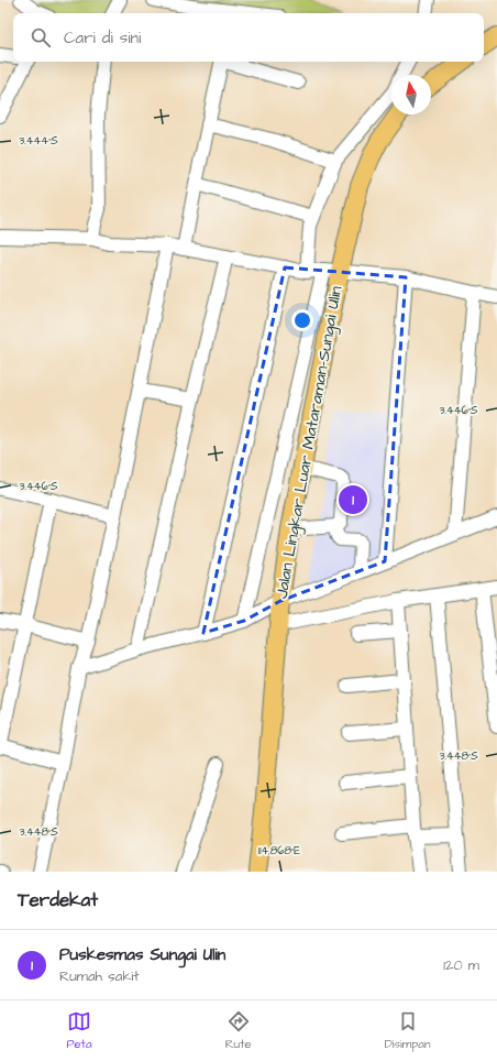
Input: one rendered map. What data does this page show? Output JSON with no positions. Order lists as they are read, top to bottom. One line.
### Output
{"streets":{"main road":["Jalan Lingkar Luar Mataraman-Sungai Ulin"]},"north":"top","page":{"search":"Cari di sini","pins":"1","heading":"Terdekat","list":[{"mark":"1","name":"Puskesmas Sungai Ulin","note":"Rumah sakit","value":"120 m"}],"nav":["Peta","Rute","Disimpan"]},"coordinates":["3.444°S","3.446°S","3.448°S","114.868°E"]}
